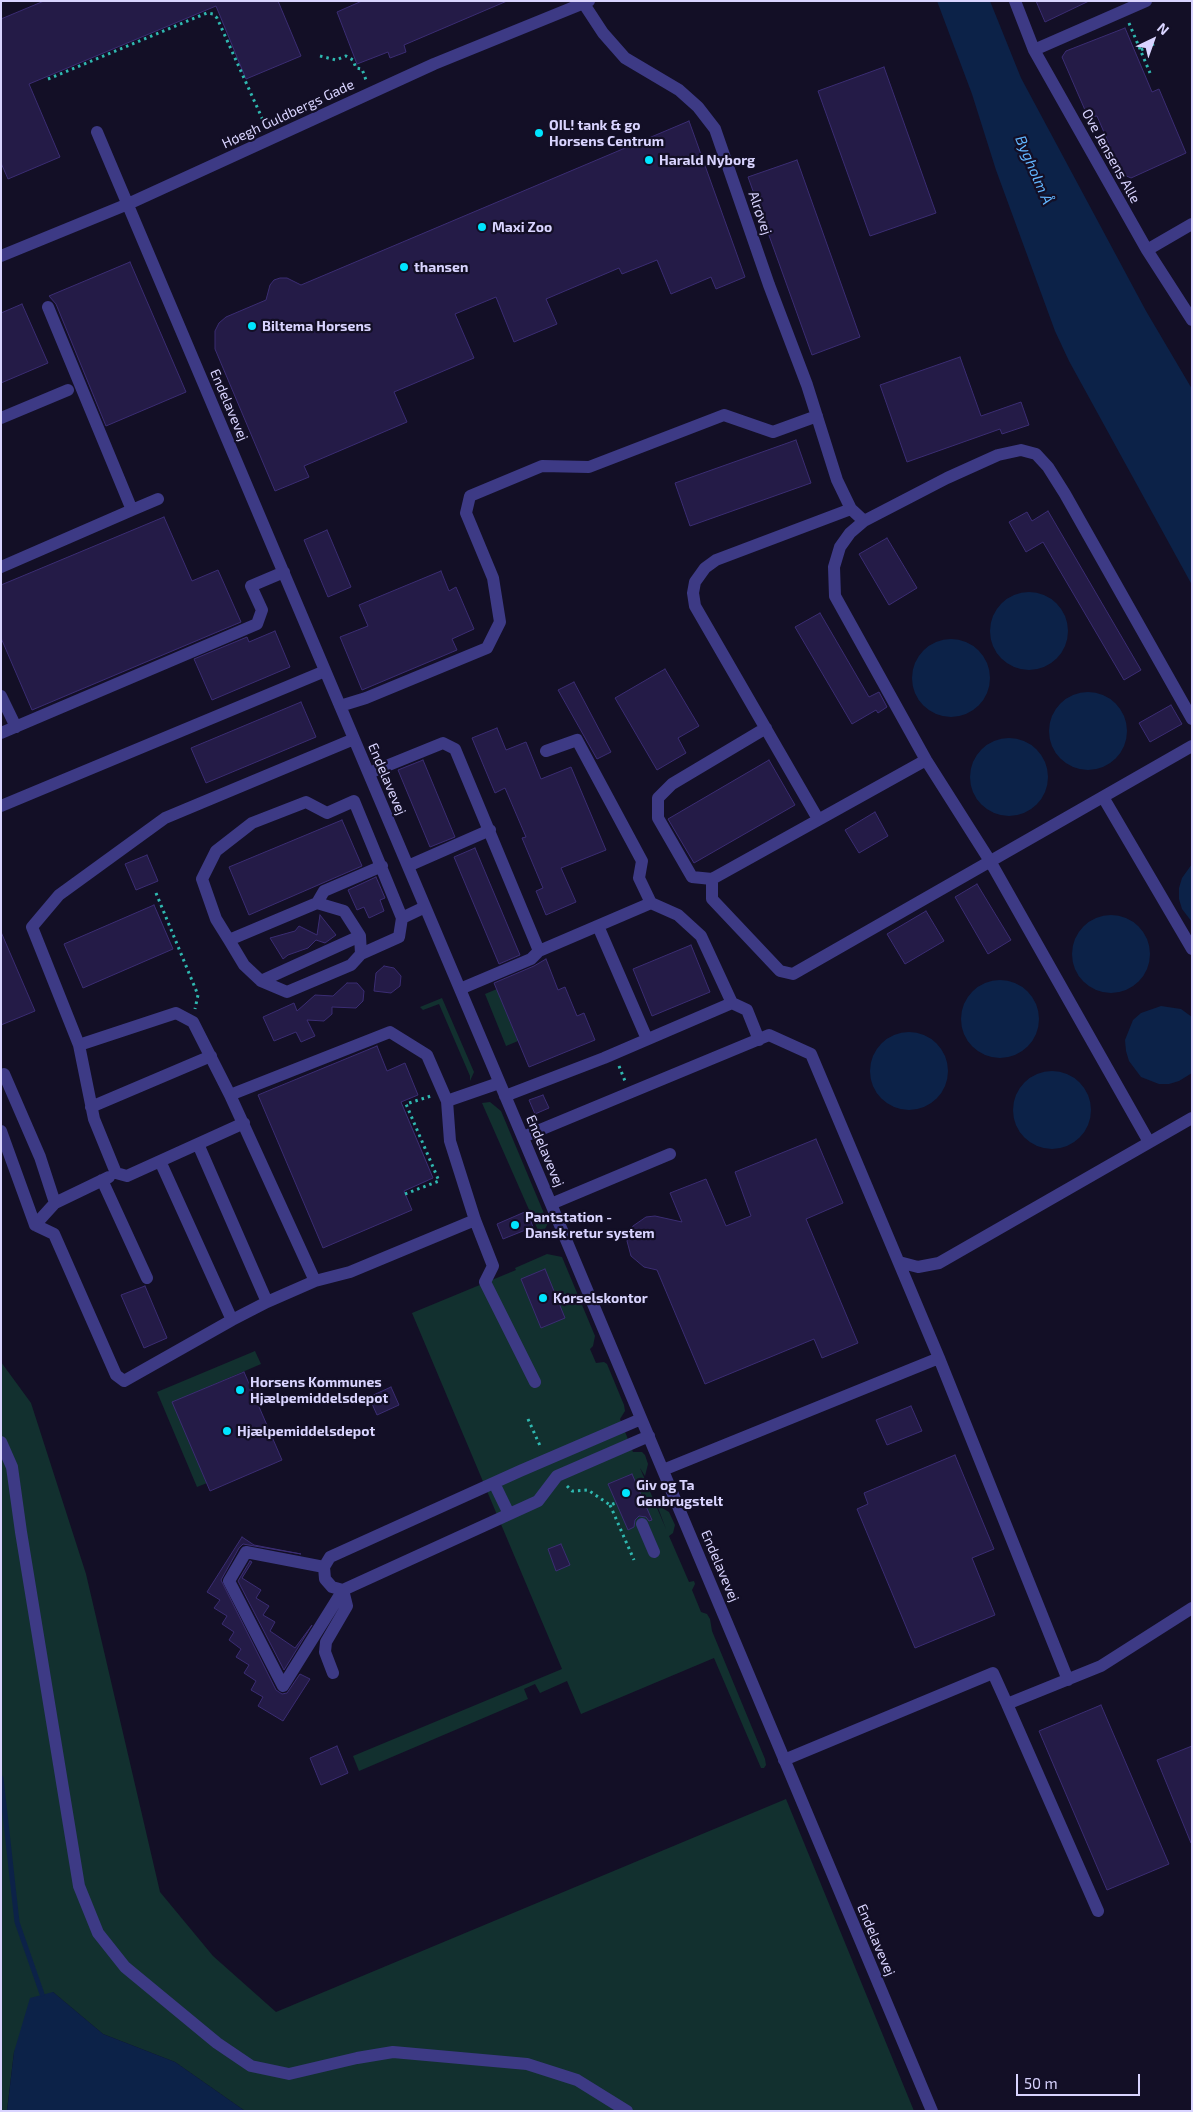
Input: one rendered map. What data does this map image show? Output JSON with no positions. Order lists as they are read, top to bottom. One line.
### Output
{"streets":{"street":["Høegh Guldbergs Gade","Ove Jensens Alle","Alrøvej","Endelavevej"]},"crossings":[["Høegh Guldbergs Gade","Alrøvej"],["Høegh Guldbergs Gade","Endelavevej"]],"water":["Bygholm Å"],"places":["OIL! tank & go Horsens Centrum","Harald Nyborg","Maxi Zoo","thansen","Biltema Horsens","Pantstation - Dansk retur system","Kørselskontor","Horsens Kommunes Hjælpemiddelsdepot","Hjælpemiddelsdepot","Giv og Ta Genbrugstelt"],"scale_bar":"50 m","north":"top right"}
